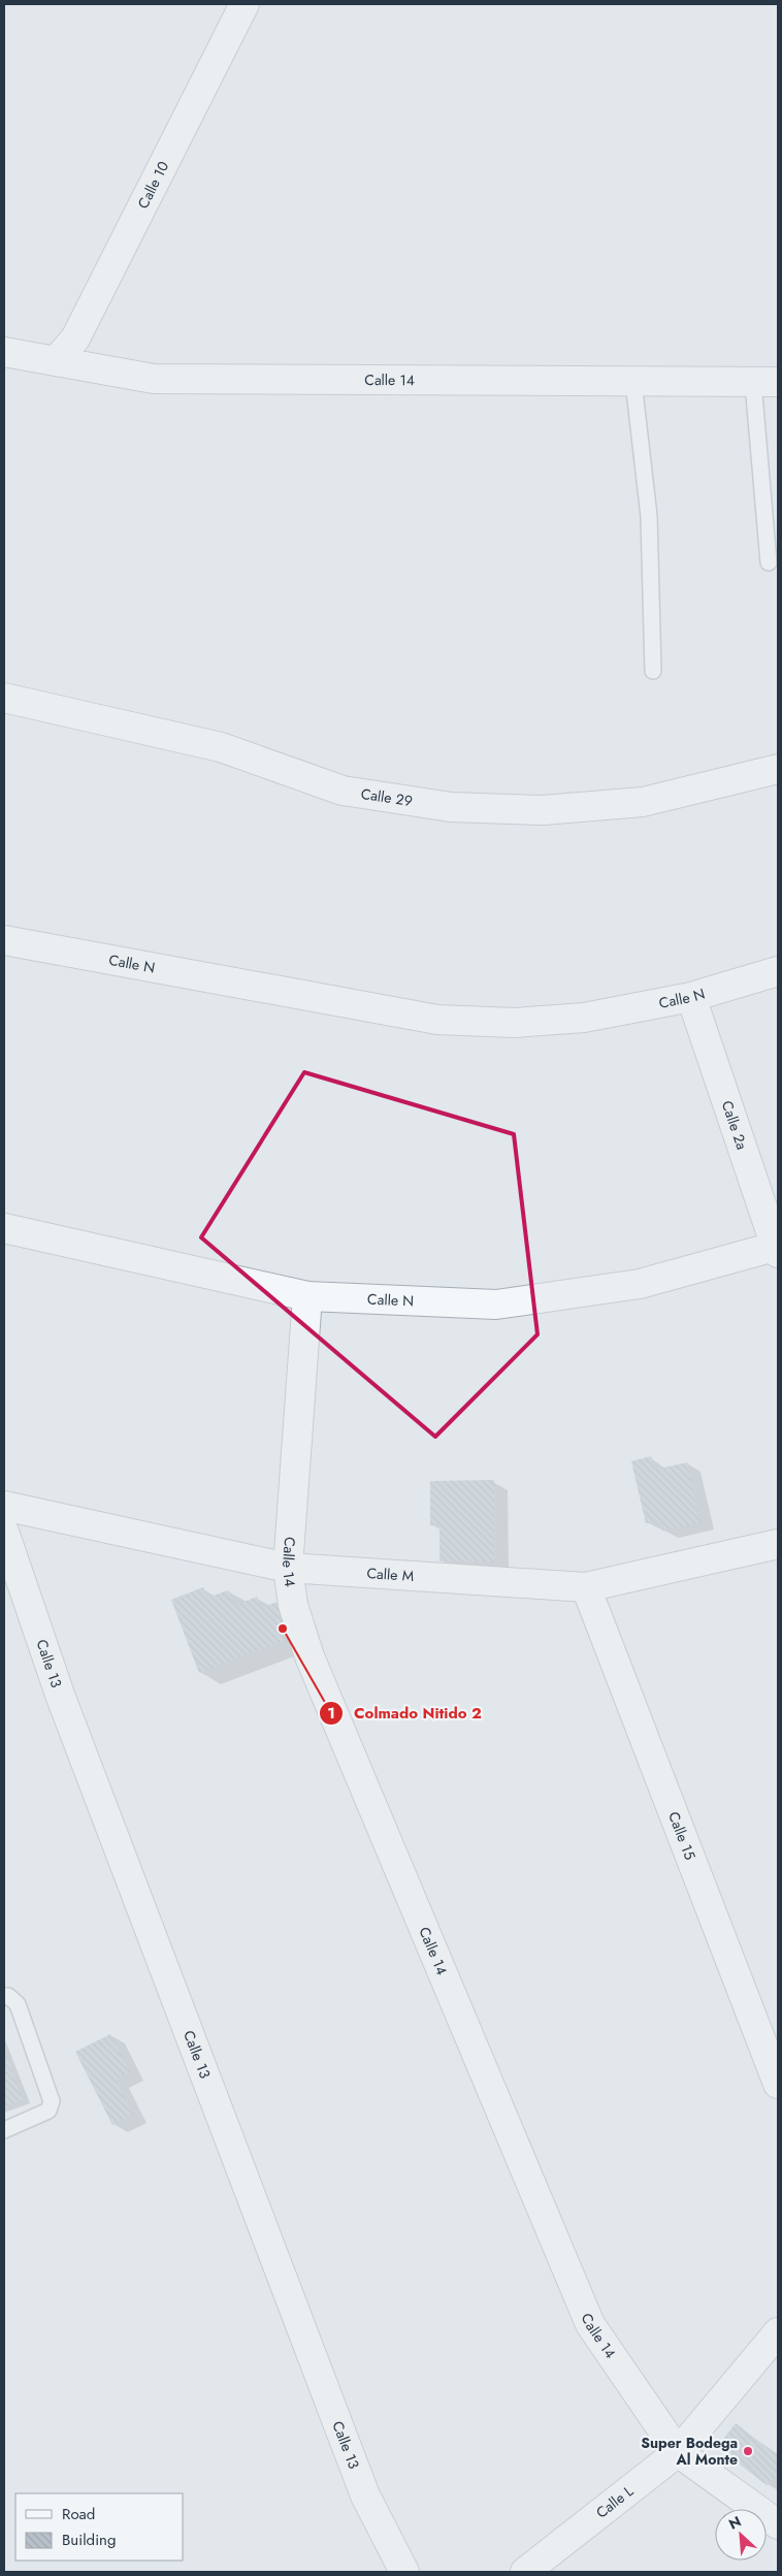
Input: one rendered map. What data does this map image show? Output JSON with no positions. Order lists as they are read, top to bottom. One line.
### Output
{"streets":{"street":["Calle 10","Calle 14","Calle 29","Calle N","Calle 2a","Calle M","Calle 13","Calle 15","Calle L"]},"crossings":[["Calle 10","Calle 14"],["Calle 14","Calle N"],["Calle 14","Calle M"],["Calle 14","Calle L"],["Calle N","Calle 2a"],["Calle M","Calle 15"]],"places":["Colmado Nitido 2","Super Bodega Al Monte"],"legend":["Road","Building"],"north":"top left"}
